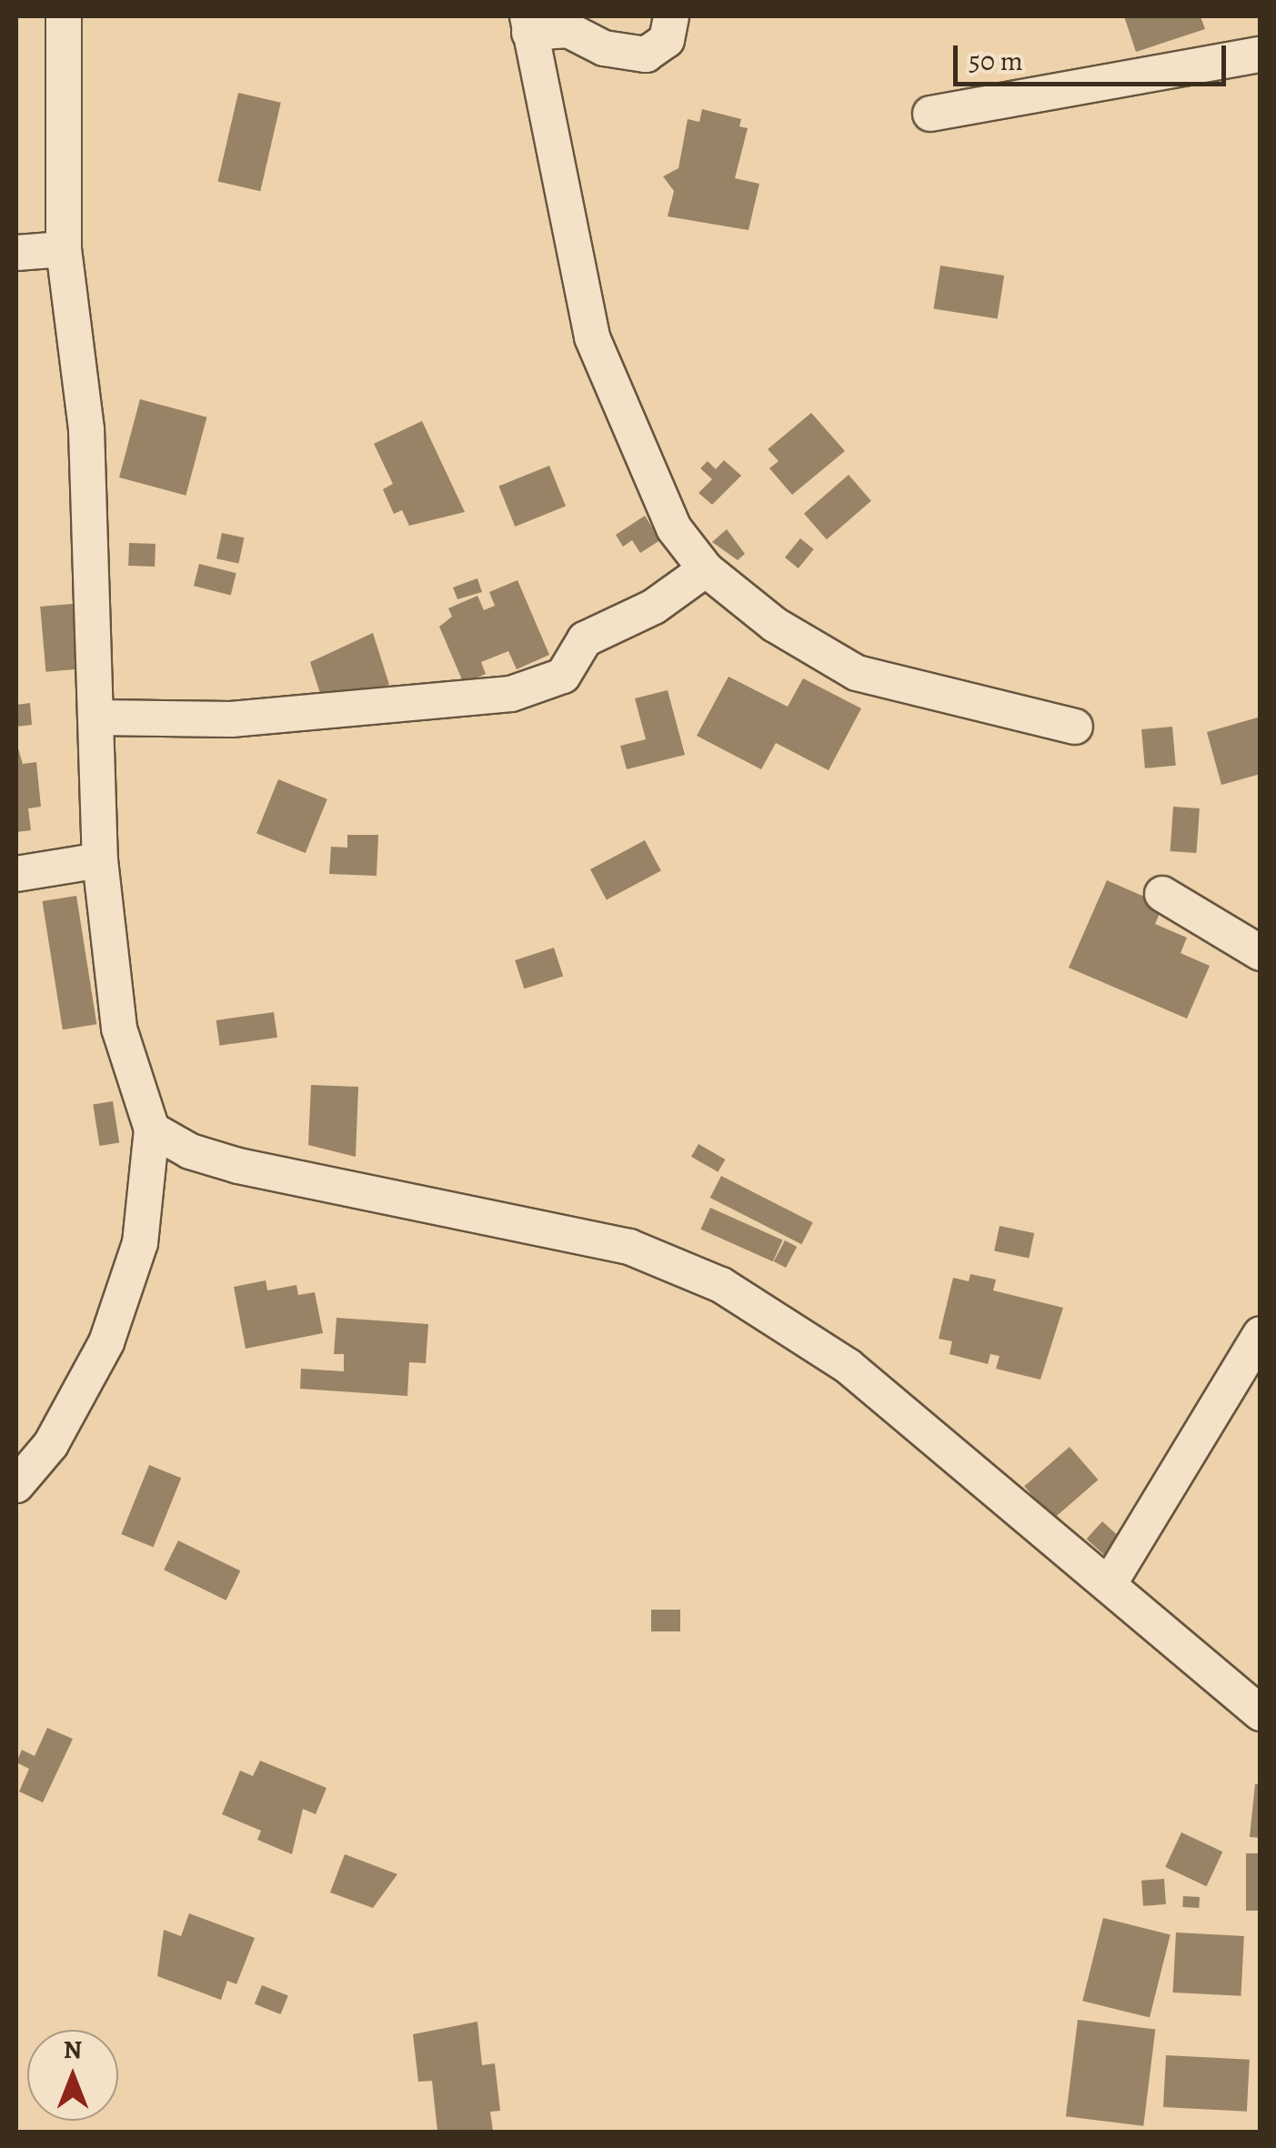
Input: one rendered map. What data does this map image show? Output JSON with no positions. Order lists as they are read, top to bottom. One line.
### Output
{"scale_bar":"50 m","north":"top"}
